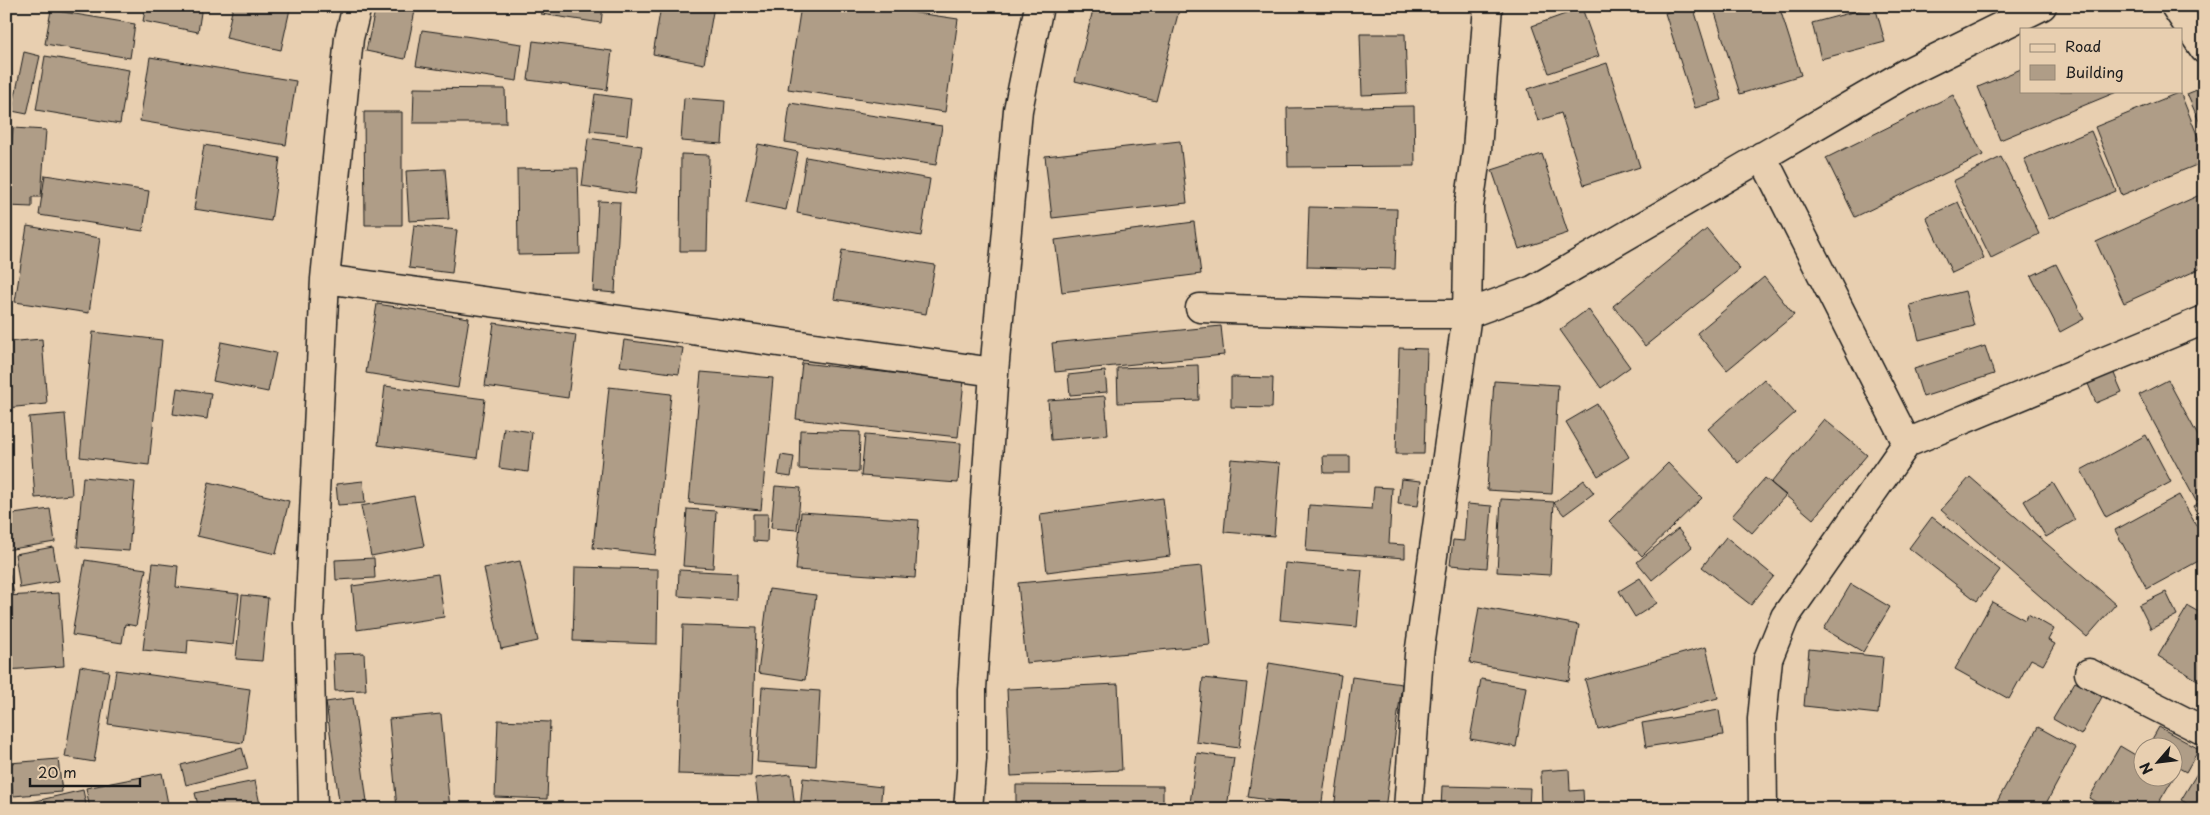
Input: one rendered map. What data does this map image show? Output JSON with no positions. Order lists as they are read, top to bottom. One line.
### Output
{"legend":["Road","Building"],"scale_bar":"20 m","north":"bottom left"}
